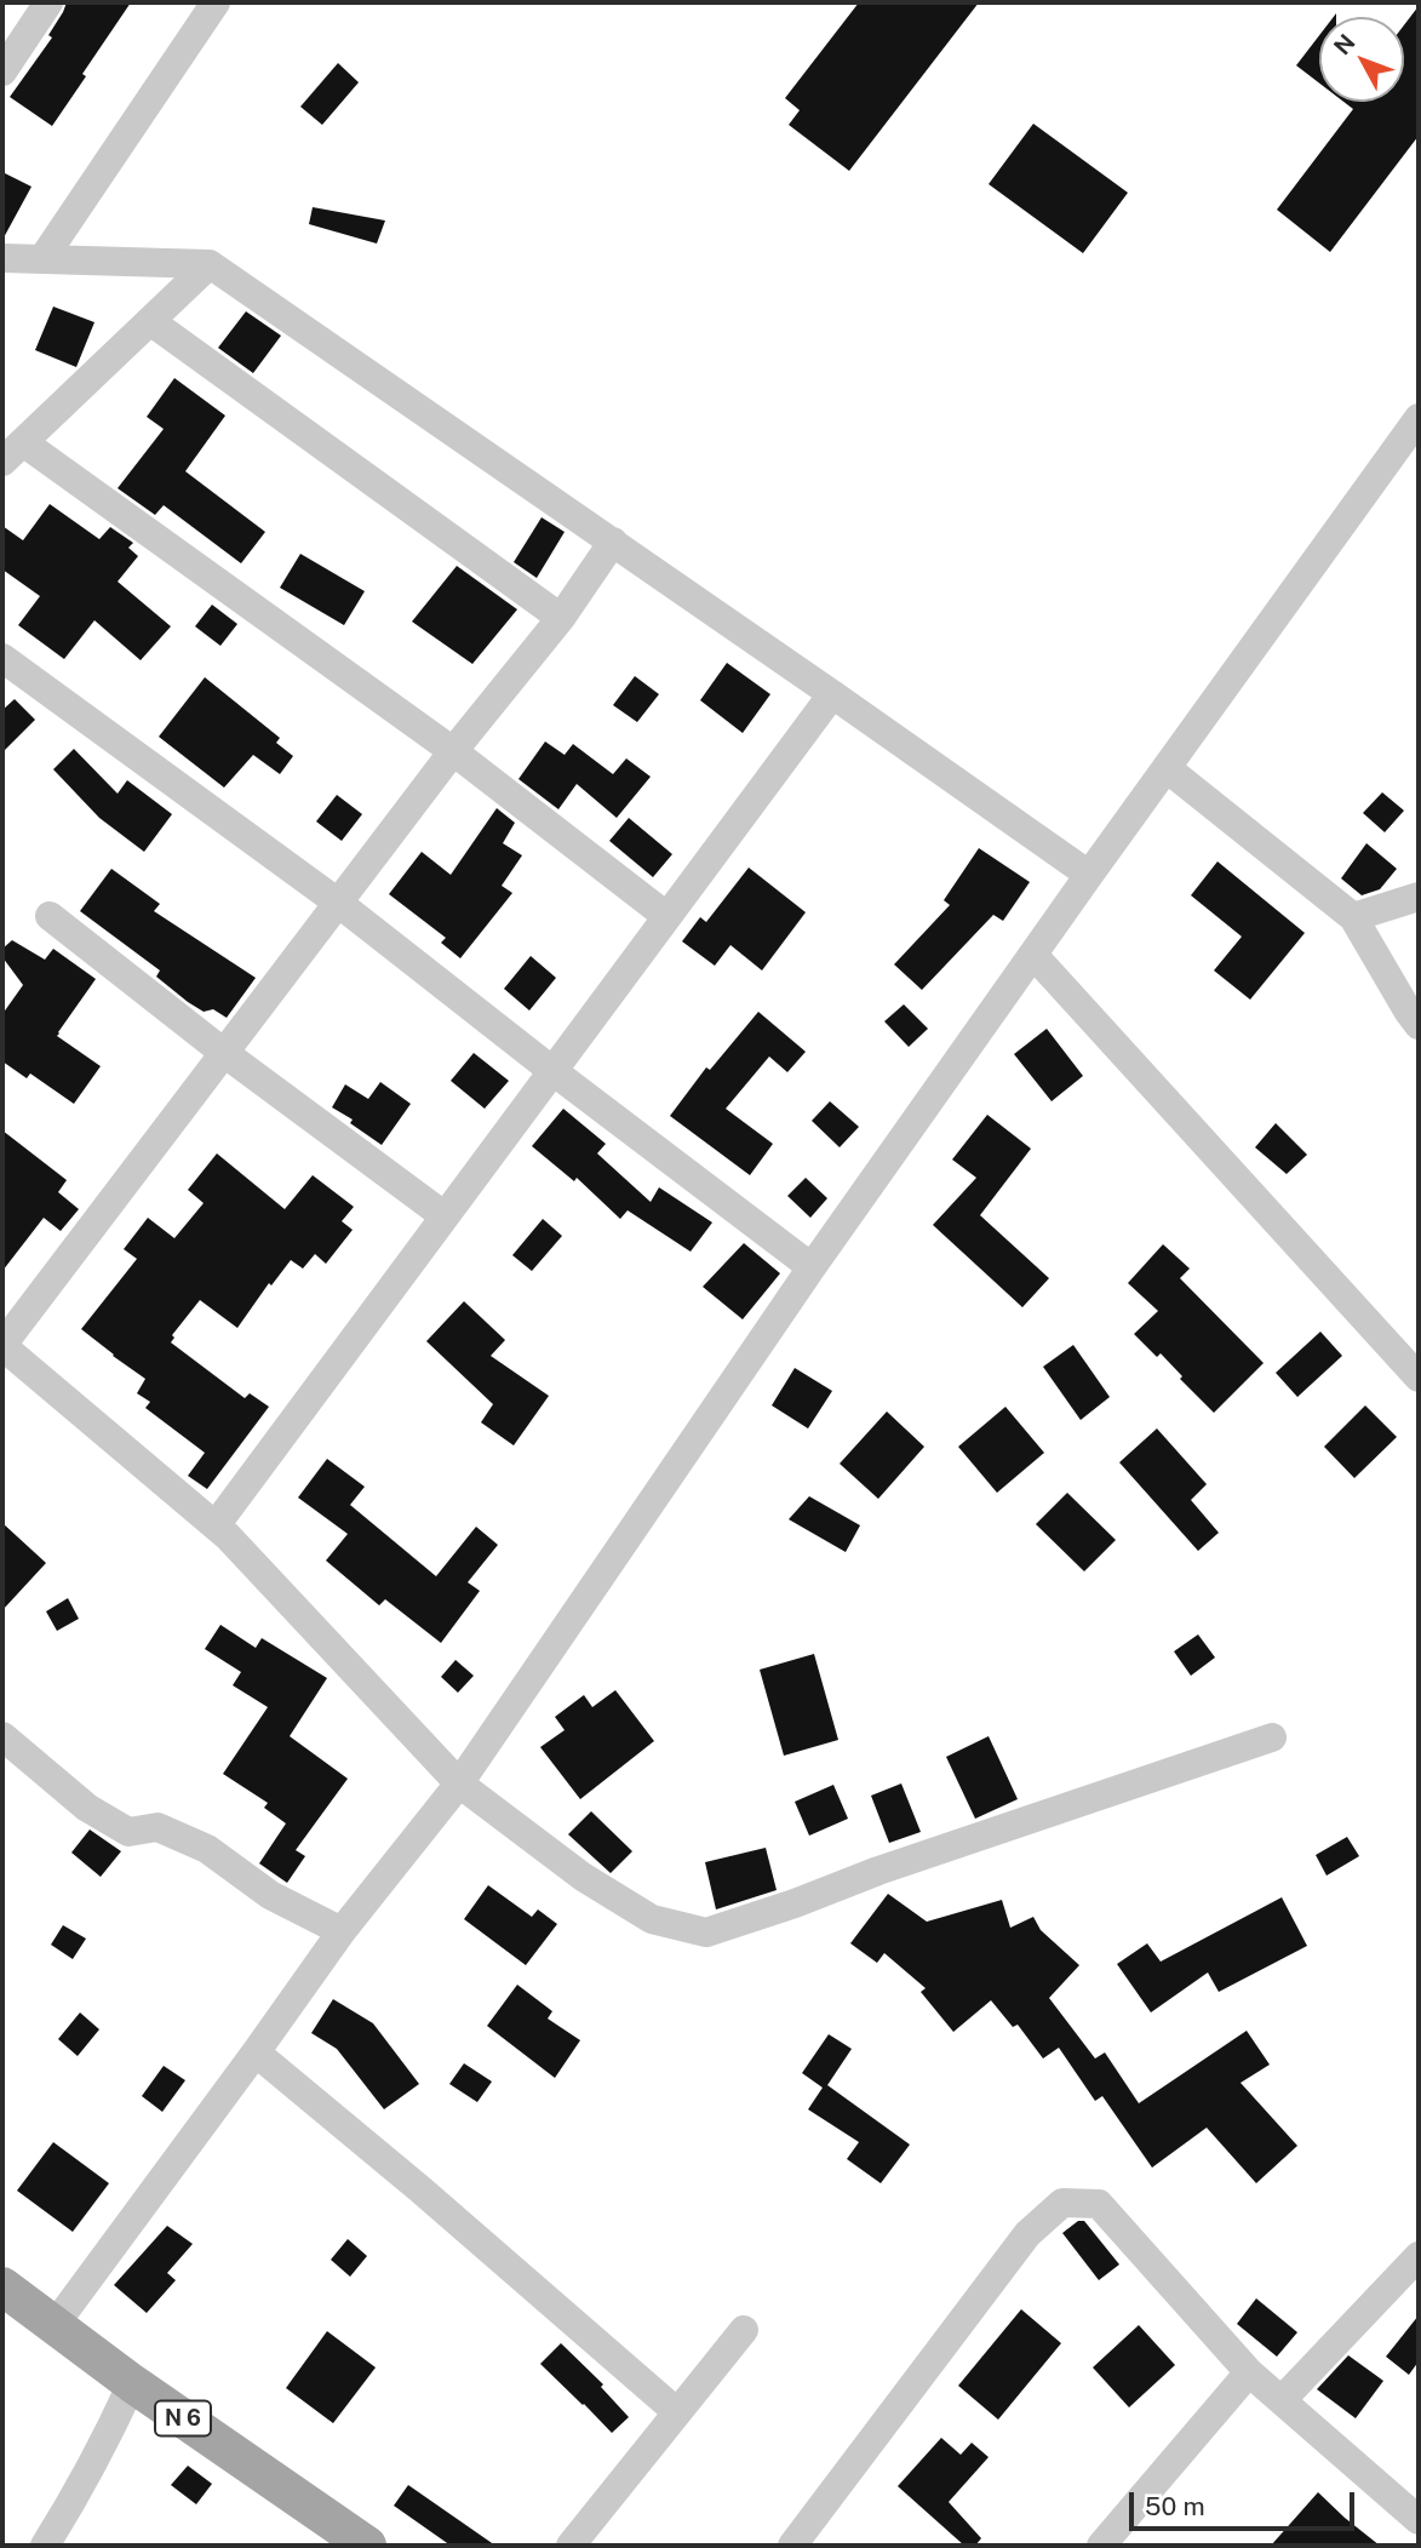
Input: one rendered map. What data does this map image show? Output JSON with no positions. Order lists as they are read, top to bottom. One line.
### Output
{"streets":{"main road":["N 6"]},"scale_bar":"50 m","north":"top left"}
